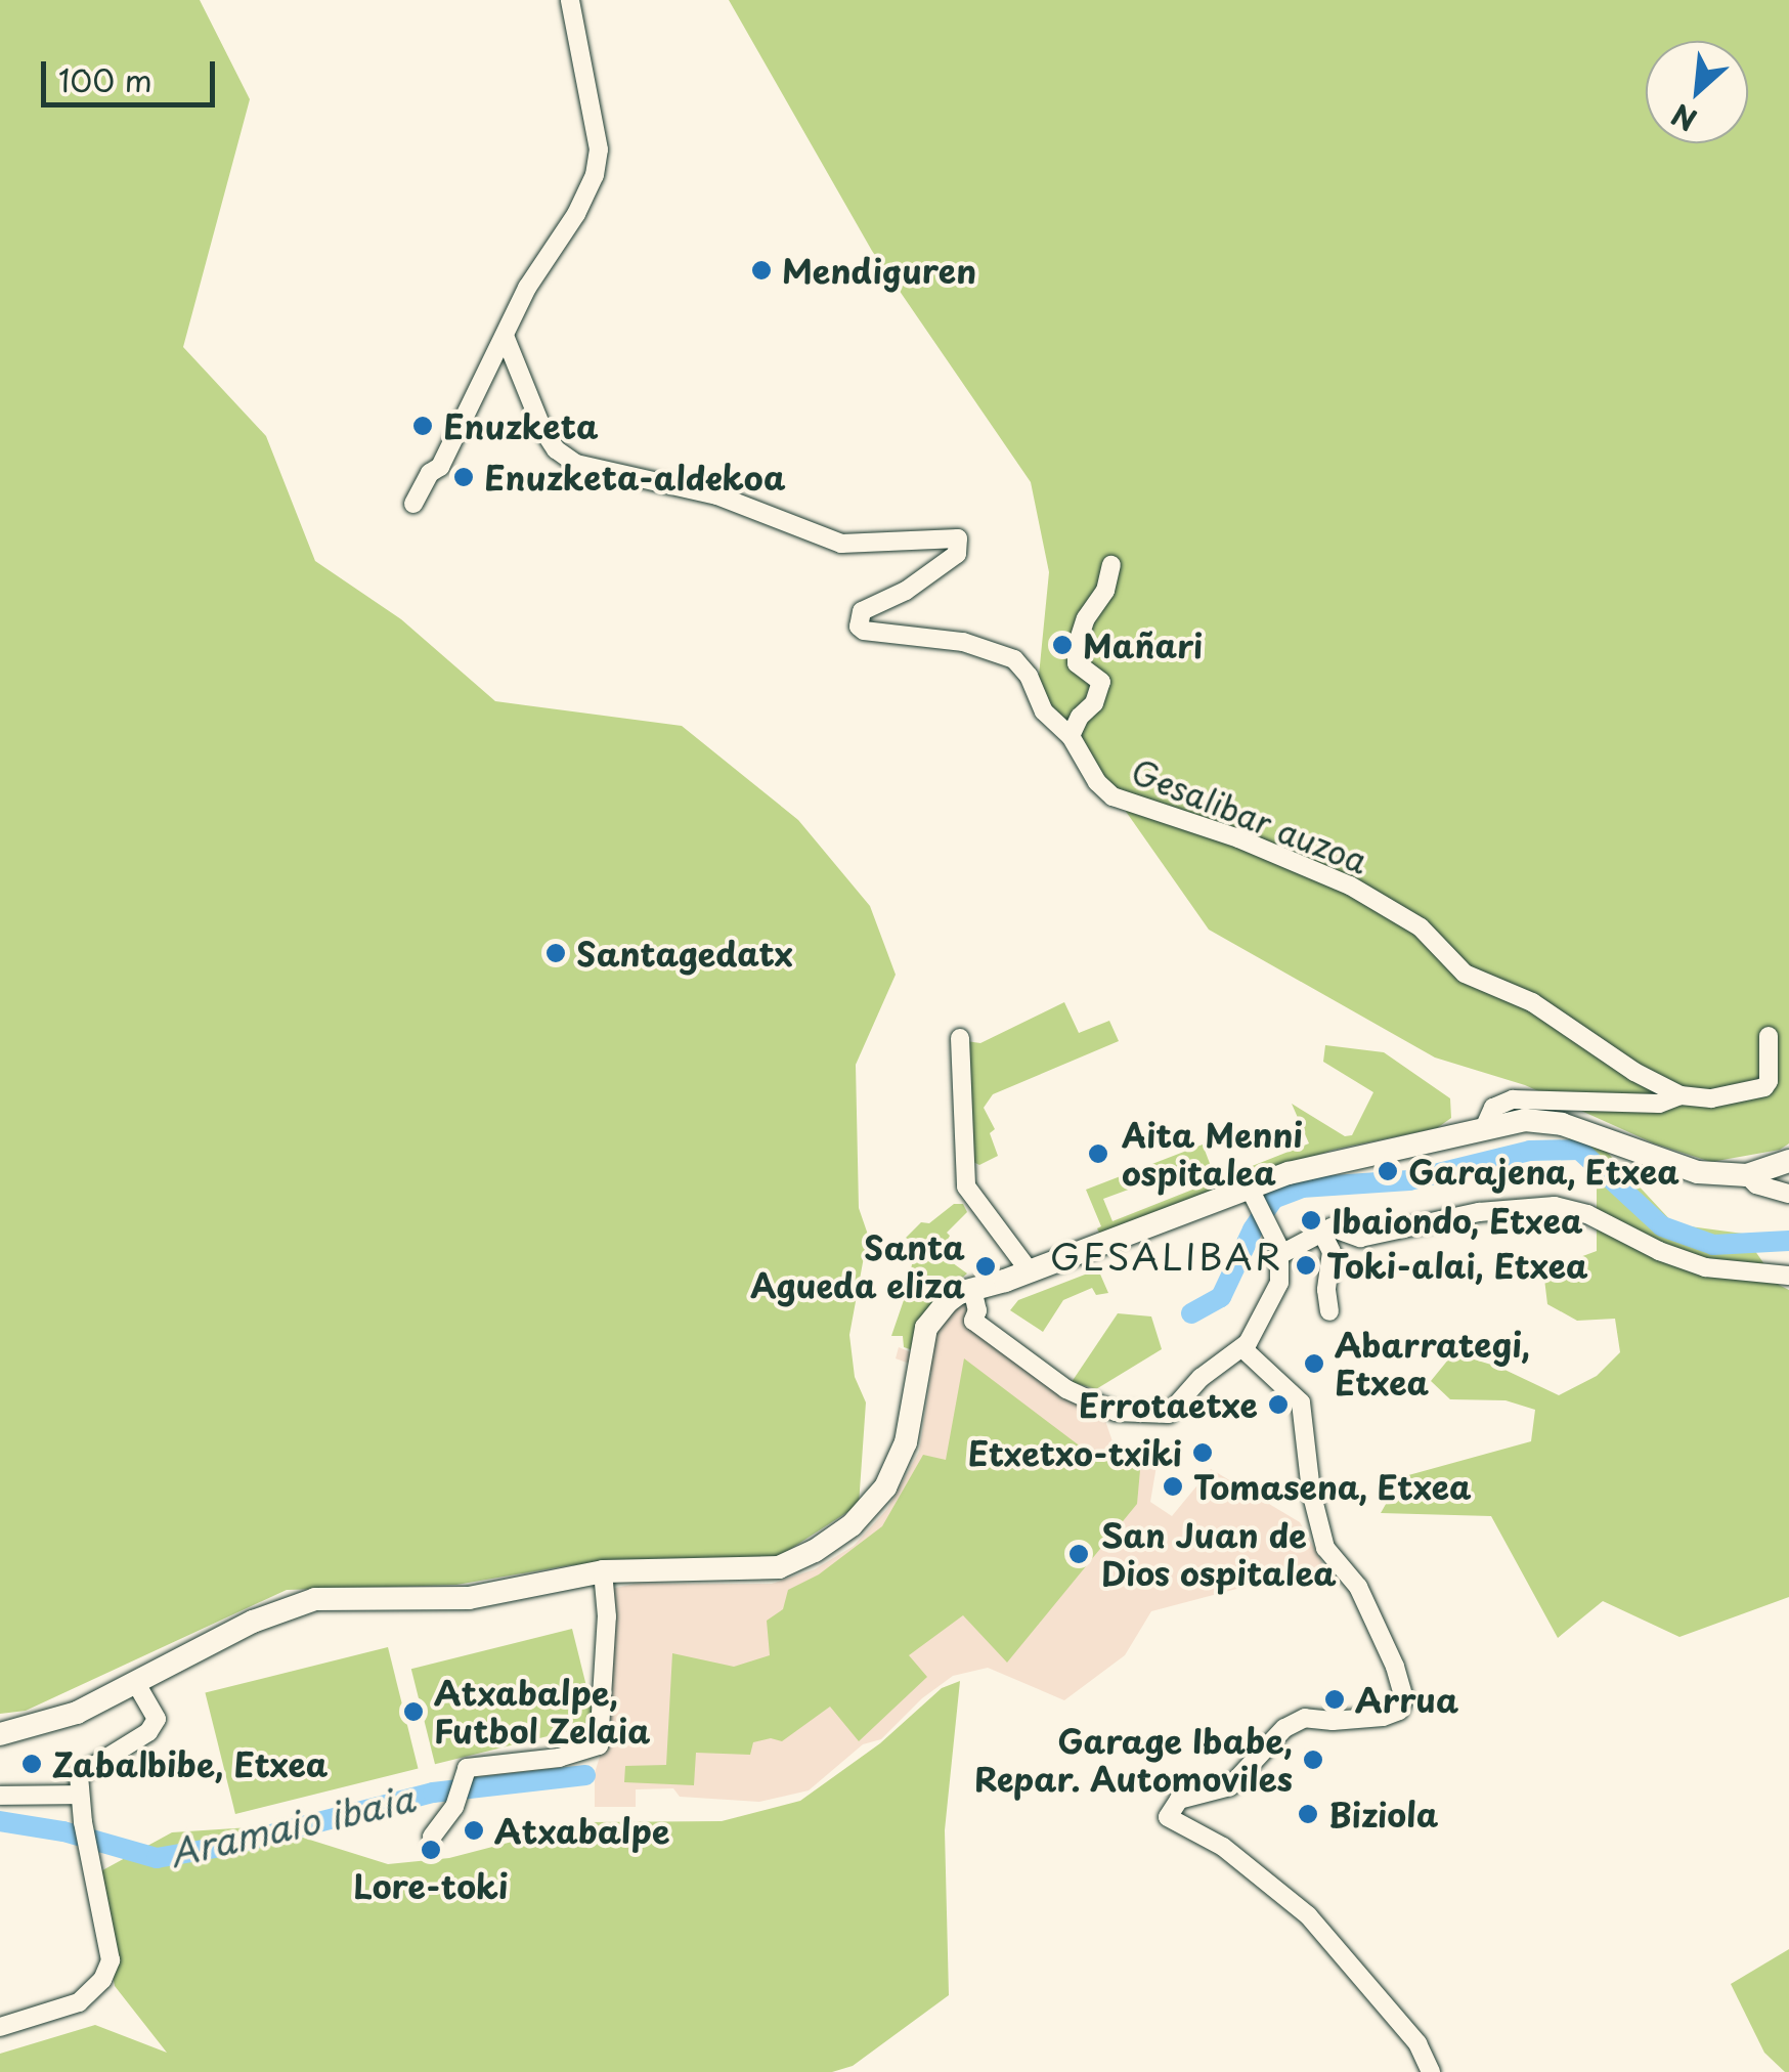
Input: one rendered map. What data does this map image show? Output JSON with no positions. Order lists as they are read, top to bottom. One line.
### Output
{"streets":{"street":["Gesalibar auzoa"]},"districts":["GESALIBAR"],"water":["Aramaio ibaia"],"places":["Mendiguren","Enuzketa","Enuzketa-aldekoa","Mañari","Santagedatx","Aita Menni ospitalea","Garajena, Etxea","Ibaiondo, Etxea","Toki-alai, Etxea","Santa Agueda eliza","Abarrategi, Etxea","Errotaetxe","Etxetxo-txiki","Tomasena, Etxea","San Juan de Dios ospitalea","Arrua","Atxabalpe, Futbol Zelaia","Garage Ibabe, Repar. Automoviles","Zabalbibe, Etxea","Biziola","Atxabalpe","Lore-toki"],"scale_bar":"100 m","north":"bottom left"}
